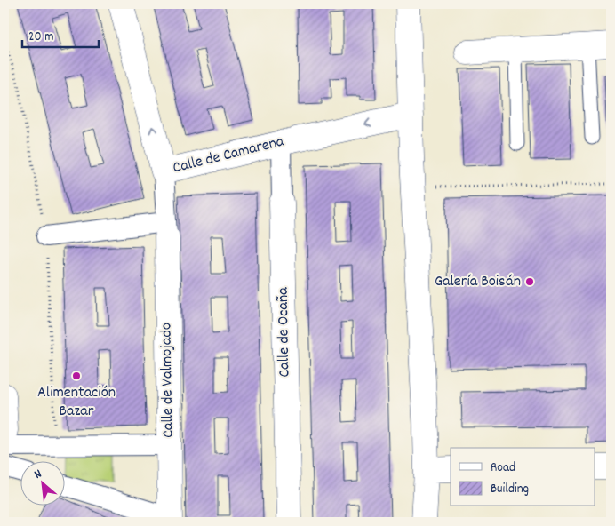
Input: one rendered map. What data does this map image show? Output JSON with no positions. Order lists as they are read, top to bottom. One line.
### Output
{"streets":{"street":["Calle de Camarena","Calle de Ocaña","Calle de Valmojado"]},"crossings":[["Calle de Camarena","Calle de Ocaña"]],"places":["Galería Boisán","Alimentación Bazar"],"legend":["Road","Building"],"scale_bar":"20 m","north":"top left"}
